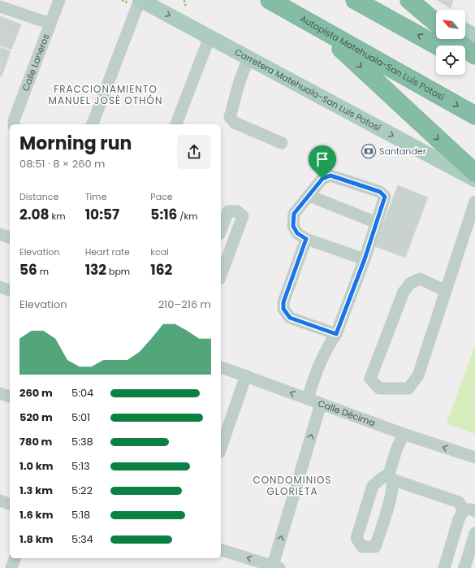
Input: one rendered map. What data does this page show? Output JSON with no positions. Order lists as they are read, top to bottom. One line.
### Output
{"streets":{"highway":["Autopista Matehuala-San Luis Potosí"],"main road":["Carretera Matehuala-San Luis Potosí"],"street":["Calle Laneros","Calle Décima"]},"one_way":["Carretera Matehuala-San Luis Potosí"],"districts":["FRACCIONAMIENTO MANUEL JOSÉ OTHÓN","CONDOMINIOS GLORIETA"],"places":{"bank":["Santander"]},"north":"top left","page":{"heading":["Morning run","08:51 · 8 × 260 m"],"stats":[["Distance","2.08 km"],["Time","10:57"],["Pace","5:16 /km"],["Elevation","56 m"],["Heart rate","132 bpm"],["kcal","162"]],"chart":["Elevation","210–216 m"],"list":[{"name":"260 m","note":"5:04"},{"name":"520 m","note":"5:01"},{"name":"780 m","note":"5:38"},{"name":"1.0 km","note":"5:13"},{"name":"1.3 km","note":"5:22"},{"name":"1.6 km","note":"5:18"},{"name":"1.8 km","note":"5:34"}]}}
